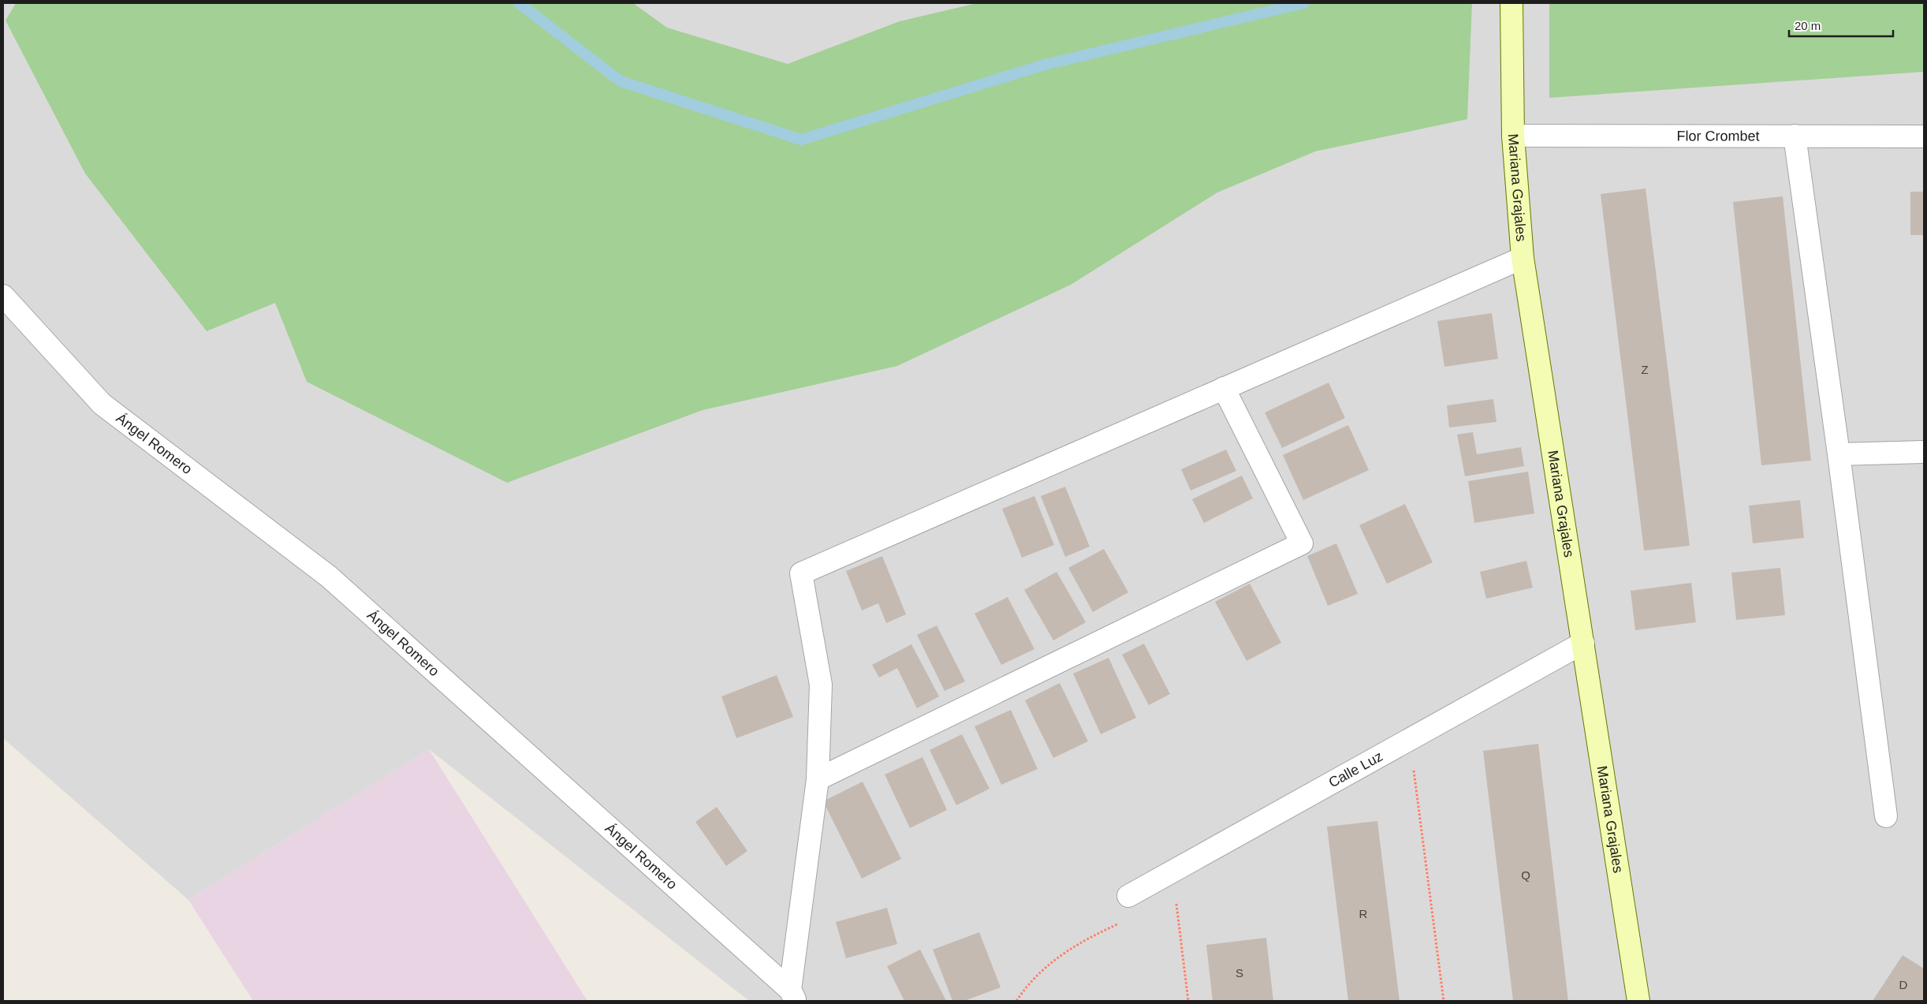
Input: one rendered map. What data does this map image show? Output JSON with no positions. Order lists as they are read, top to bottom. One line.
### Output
{"streets":{"street":["Flor Crombet","Mariana Grajales","Ángel Romero","Calle Luz"]},"crossings":[["Flor Crombet","Mariana Grajales"],["Mariana Grajales","Calle Luz"]],"house_numbers":["Z","Q","R","S","D"],"scale_bar":"20 m"}
